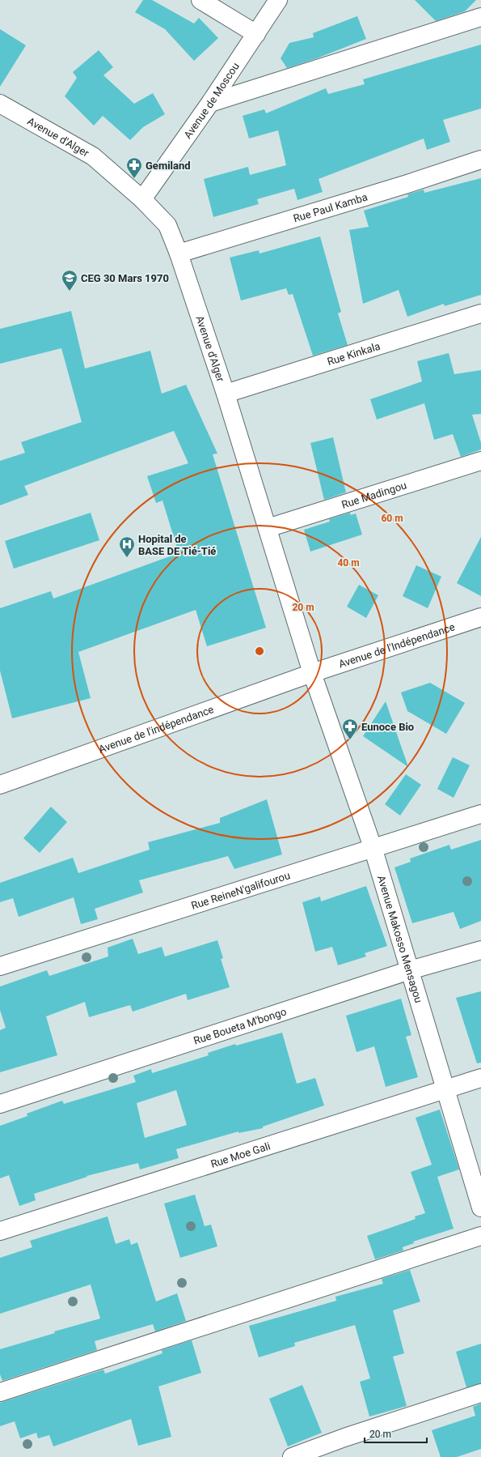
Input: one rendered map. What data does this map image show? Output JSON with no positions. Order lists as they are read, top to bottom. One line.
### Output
{"streets":{"street":["Avenue de Moscou","Avenue d'Alger","Rue Paul Kamba","Rue Kinkala","Rue Madingou","Avenue de l'Indépendance","Avenue de l'indépendance","Rue ReineN'galifourou","Avenue Makosso Mensagou","Rue Boueta M'bongo","Rue Moe Gali"]},"crossings":[["Avenue de Moscou","Avenue d'Alger"],["Avenue d'Alger","Rue Paul Kamba"],["Avenue d'Alger","Rue Kinkala"],["Avenue d'Alger","Rue Madingou"],["Avenue d'Alger","Avenue de l'Indépendance"],["Avenue d'Alger","Avenue de l'indépendance"],["Avenue d'Alger","Avenue Makosso Mensagou"],["Avenue de l'Indépendance","Avenue de l'indépendance"],["Avenue de l'Indépendance","Avenue Makosso Mensagou"],["Avenue de l'indépendance","Avenue Makosso Mensagou"],["Rue ReineN'galifourou","Avenue Makosso Mensagou"],["Avenue Makosso Mensagou","Rue Boueta M'bongo"],["Avenue Makosso Mensagou","Rue Moe Gali"]],"places":{"pharmacy":["Gemiland","Eunoce Bio"],"school or university":["CEG 30 Mars 1970"],"hospital":["Hopital de BASE DE Tié-Tié"]},"scale_bar":"20 m","rings":["60 m","40 m","20 m"]}
